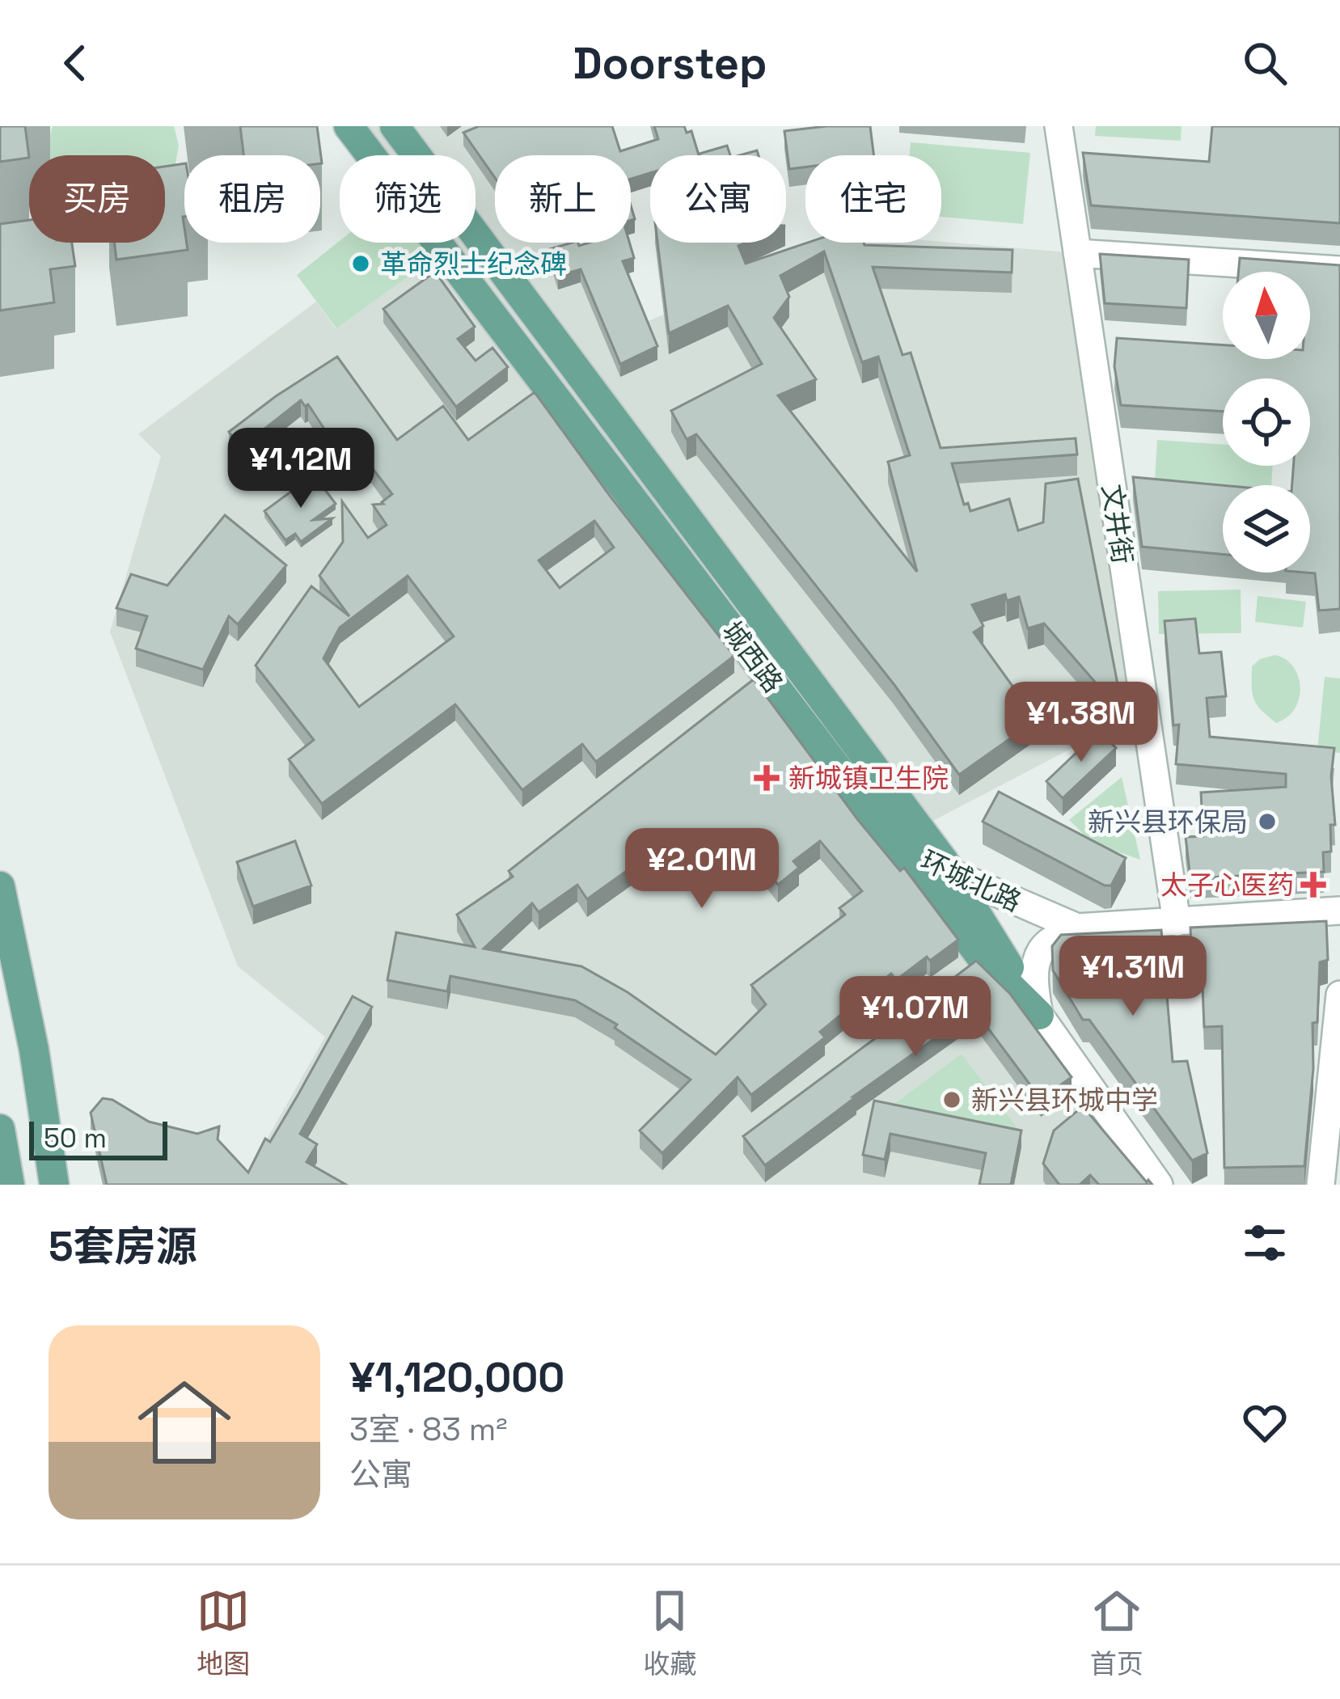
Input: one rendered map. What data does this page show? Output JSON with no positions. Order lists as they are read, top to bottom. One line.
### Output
{"streets":{"main road":["城西路"],"street":["文井街","环城北路"]},"crossings":[["文井街","环城北路"],["城西路","环城北路"]],"places":{"other":["革命烈士纪念碑","新兴县环保局","新兴县环城中学"],"health":["新城镇卫生院","太子心医药"]},"scale_bar":"50 m","north":"top","page":{"header":"Doorstep","chip":["买房","租房","筛选","新上","公寓","住宅"],"price":["¥1.12M","¥1.38M","¥2.01M","¥1.31M","¥1.07M"],"scale":"50 m","heading":"5套房源","list":[{"name":"¥1,120,000","note":"3室 · 83 m² · 公寓"}],"tabs":["地图","收藏","首页"]}}
